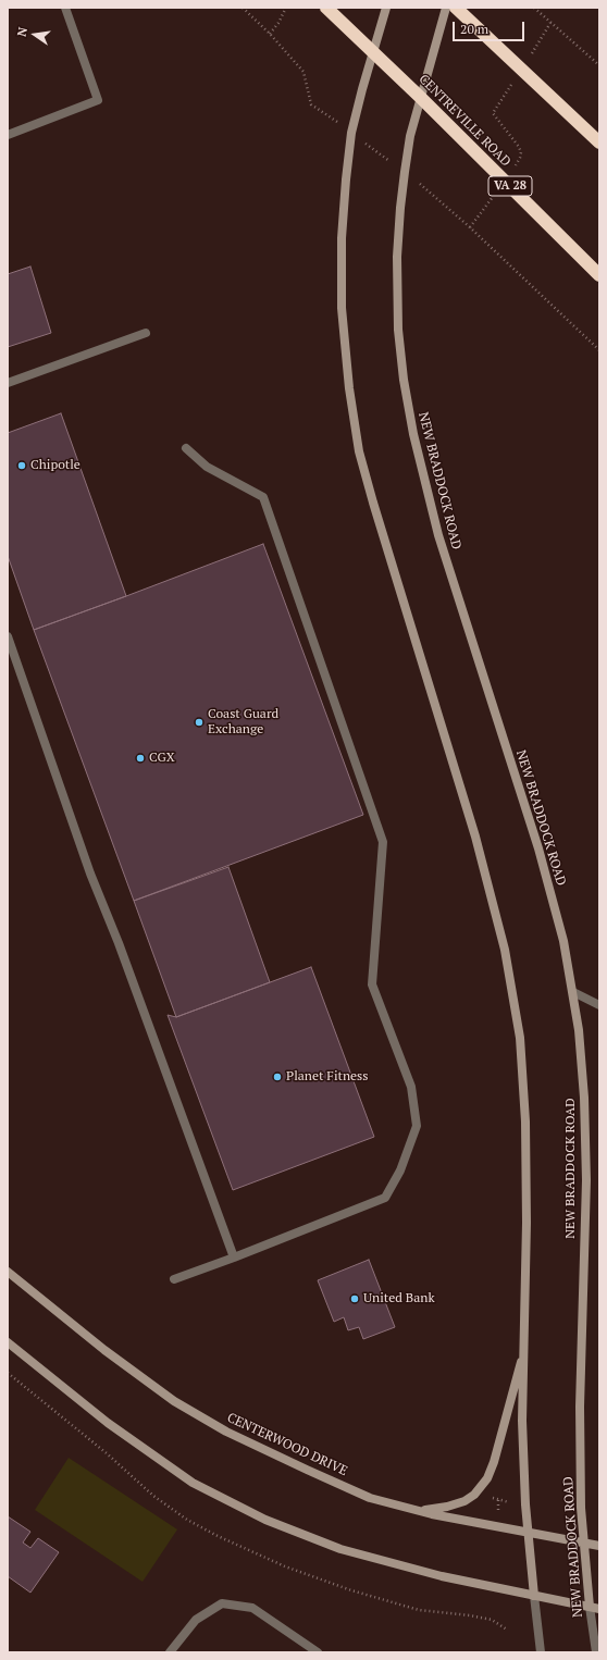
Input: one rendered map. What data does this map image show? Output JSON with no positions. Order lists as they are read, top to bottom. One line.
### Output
{"streets":{"highway":["CENTREVILLE ROAD","VA 28"],"street":["NEW BRADDOCK ROAD","CENTERWOOD DRIVE"]},"crossings":[["CENTREVILLE ROAD","NEW BRADDOCK ROAD"],["NEW BRADDOCK ROAD","CENTERWOOD DRIVE"]],"places":["Chipotle","Coast Guard Exchange","CGX","Planet Fitness","United Bank"],"scale_bar":"20 m","north":"left"}
